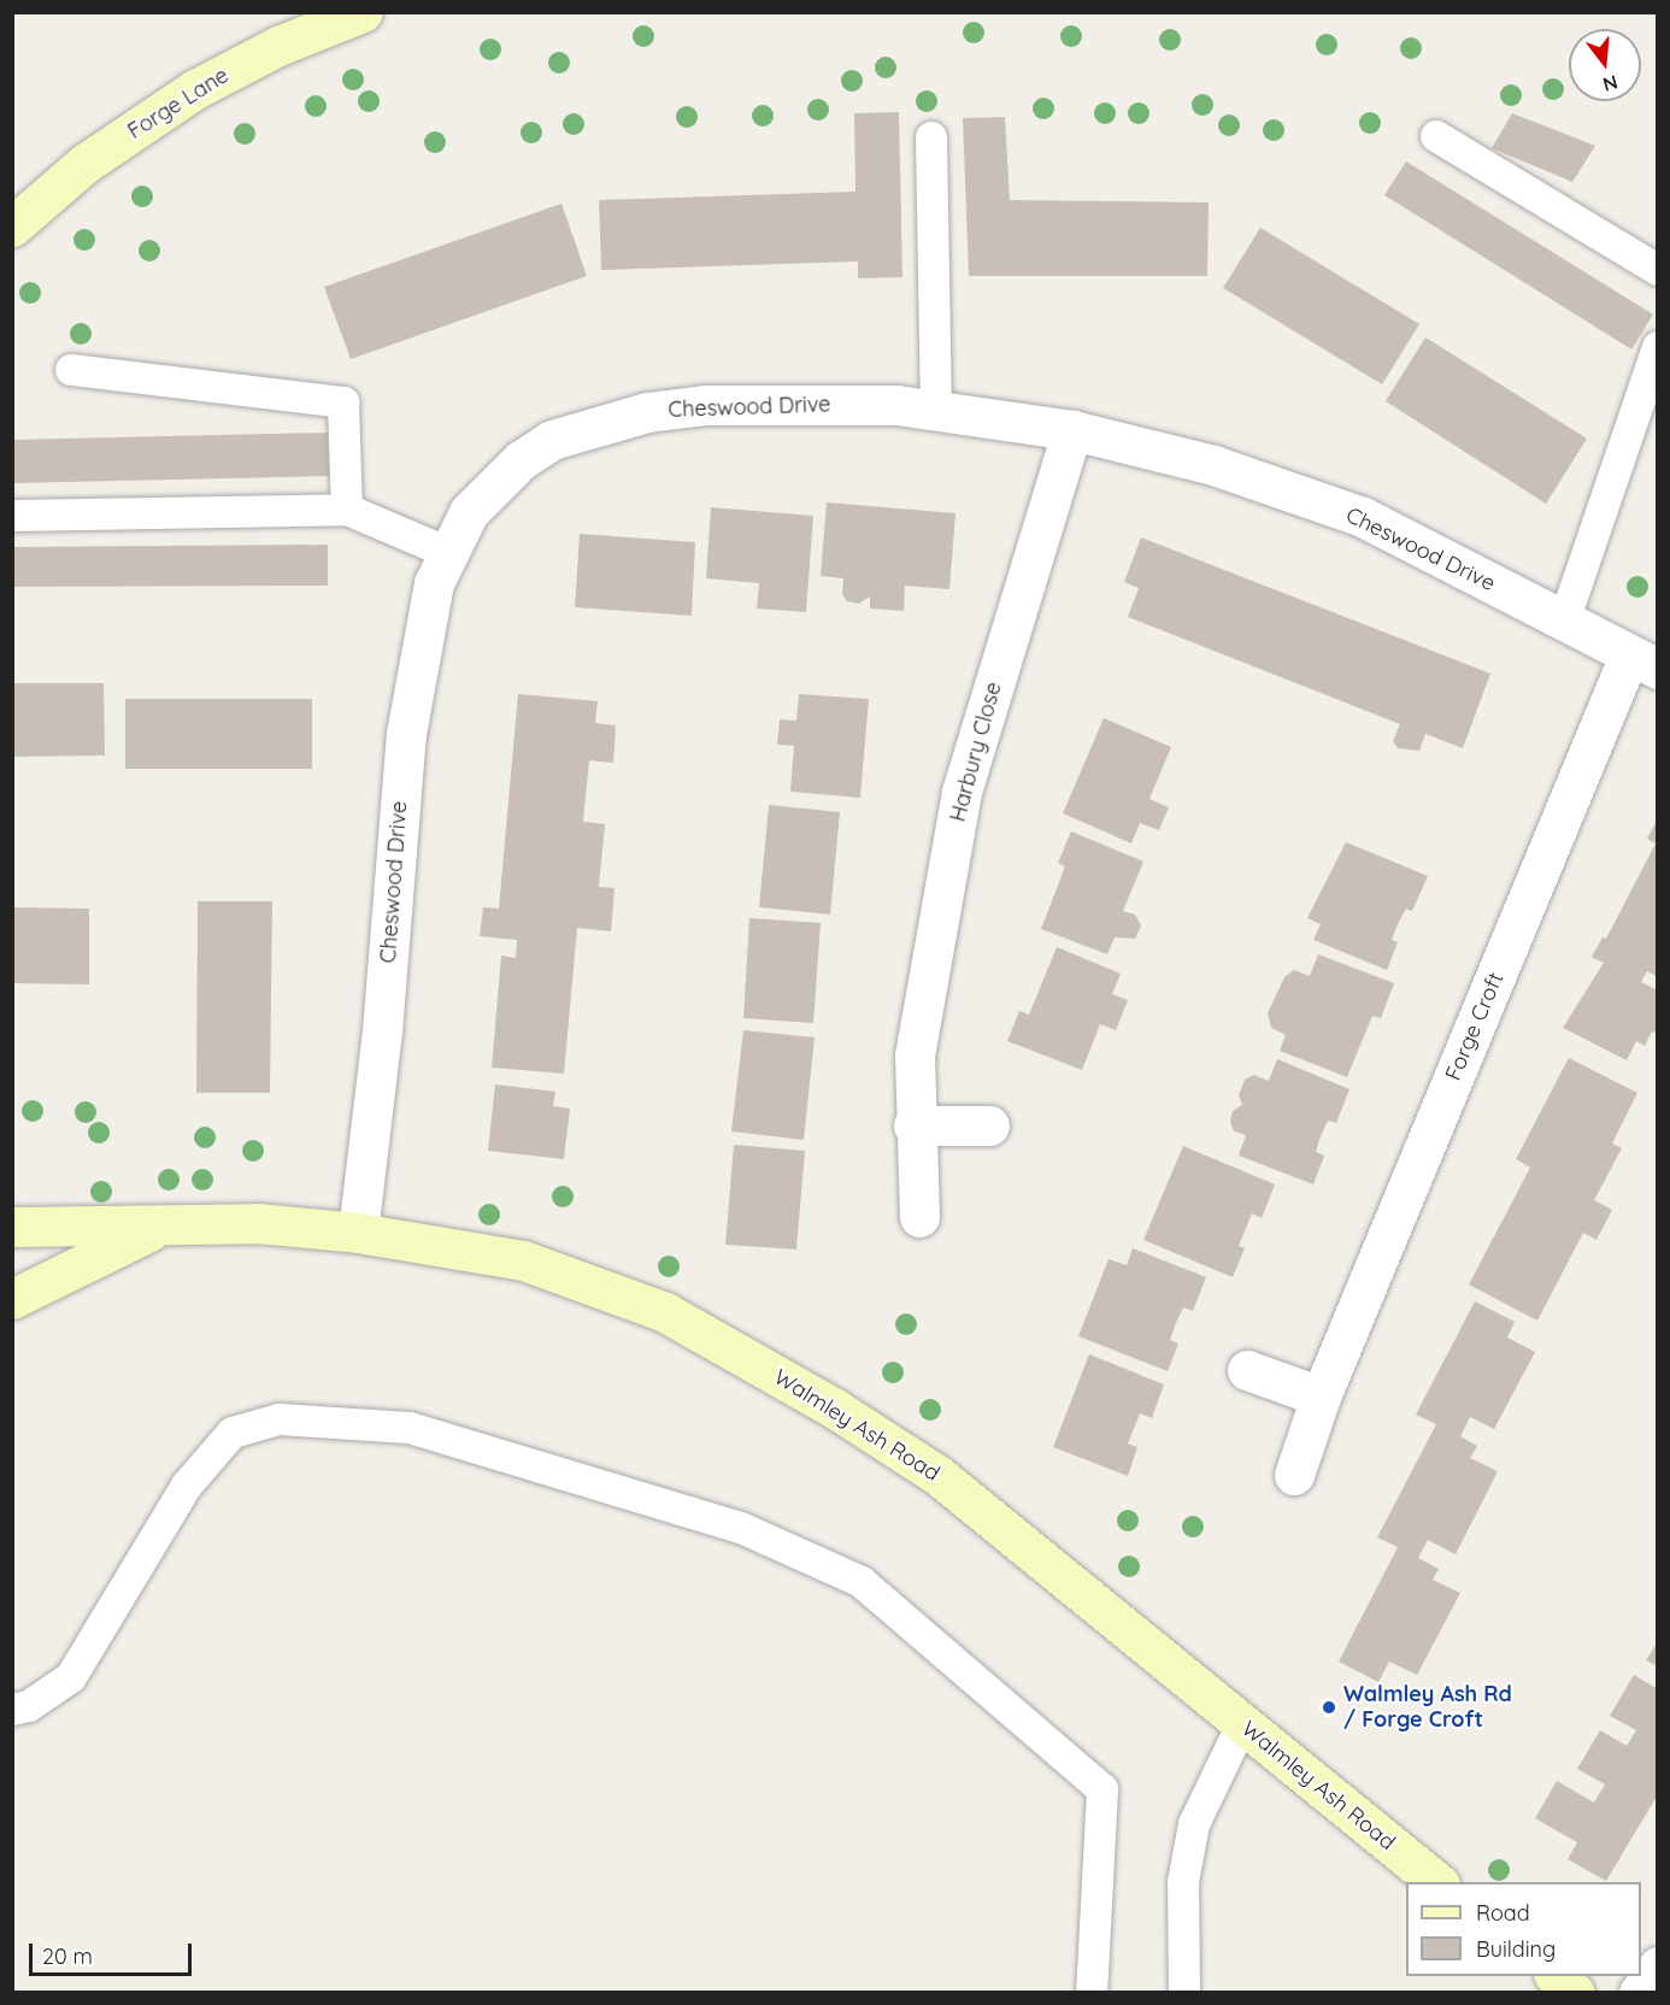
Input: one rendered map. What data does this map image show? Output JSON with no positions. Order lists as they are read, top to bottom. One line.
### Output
{"streets":{"street":["Forge Lane","Cheswood Drive","Harbury Close","Forge Croft","Walmley Ash Road"]},"crossings":[["Cheswood Drive","Harbury Close"],["Cheswood Drive","Forge Croft"],["Cheswood Drive","Walmley Ash Road"]],"places":["Walmley Ash Rd / Forge Croft"],"legend":["Road","Building"],"scale_bar":"20 m","north":"bottom"}
